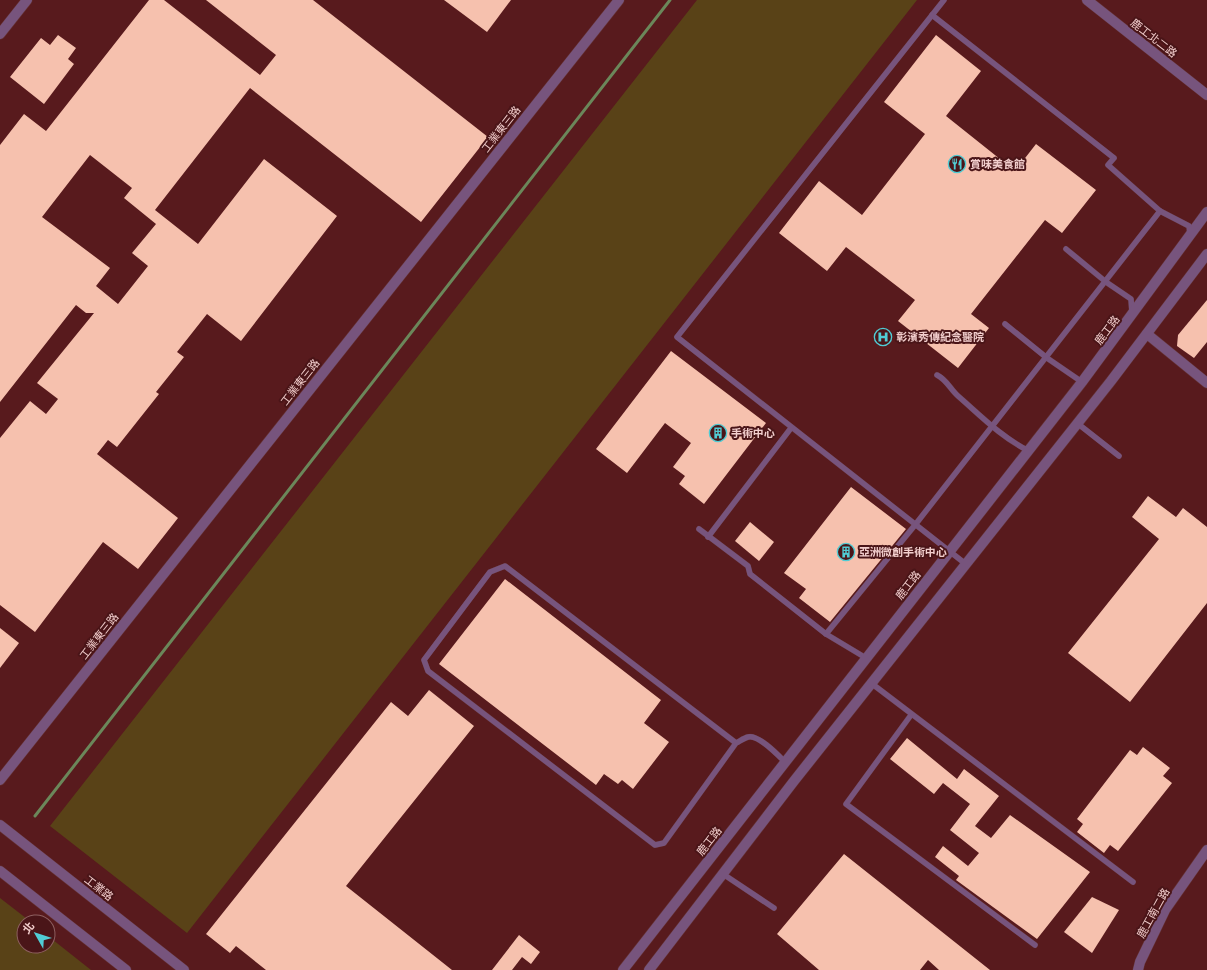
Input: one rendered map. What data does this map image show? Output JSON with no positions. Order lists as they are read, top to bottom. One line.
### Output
{"streets":{"street":["鹿工北二路","工業東三路","鹿工路","工業路","鹿工南二路"]},"places":{"restaurant":["賞味美食館"],"hospital":["彰濱秀傳紀念醫院"],"building":["手術中心","亞洲微創手術中心"]},"north":"top left"}
